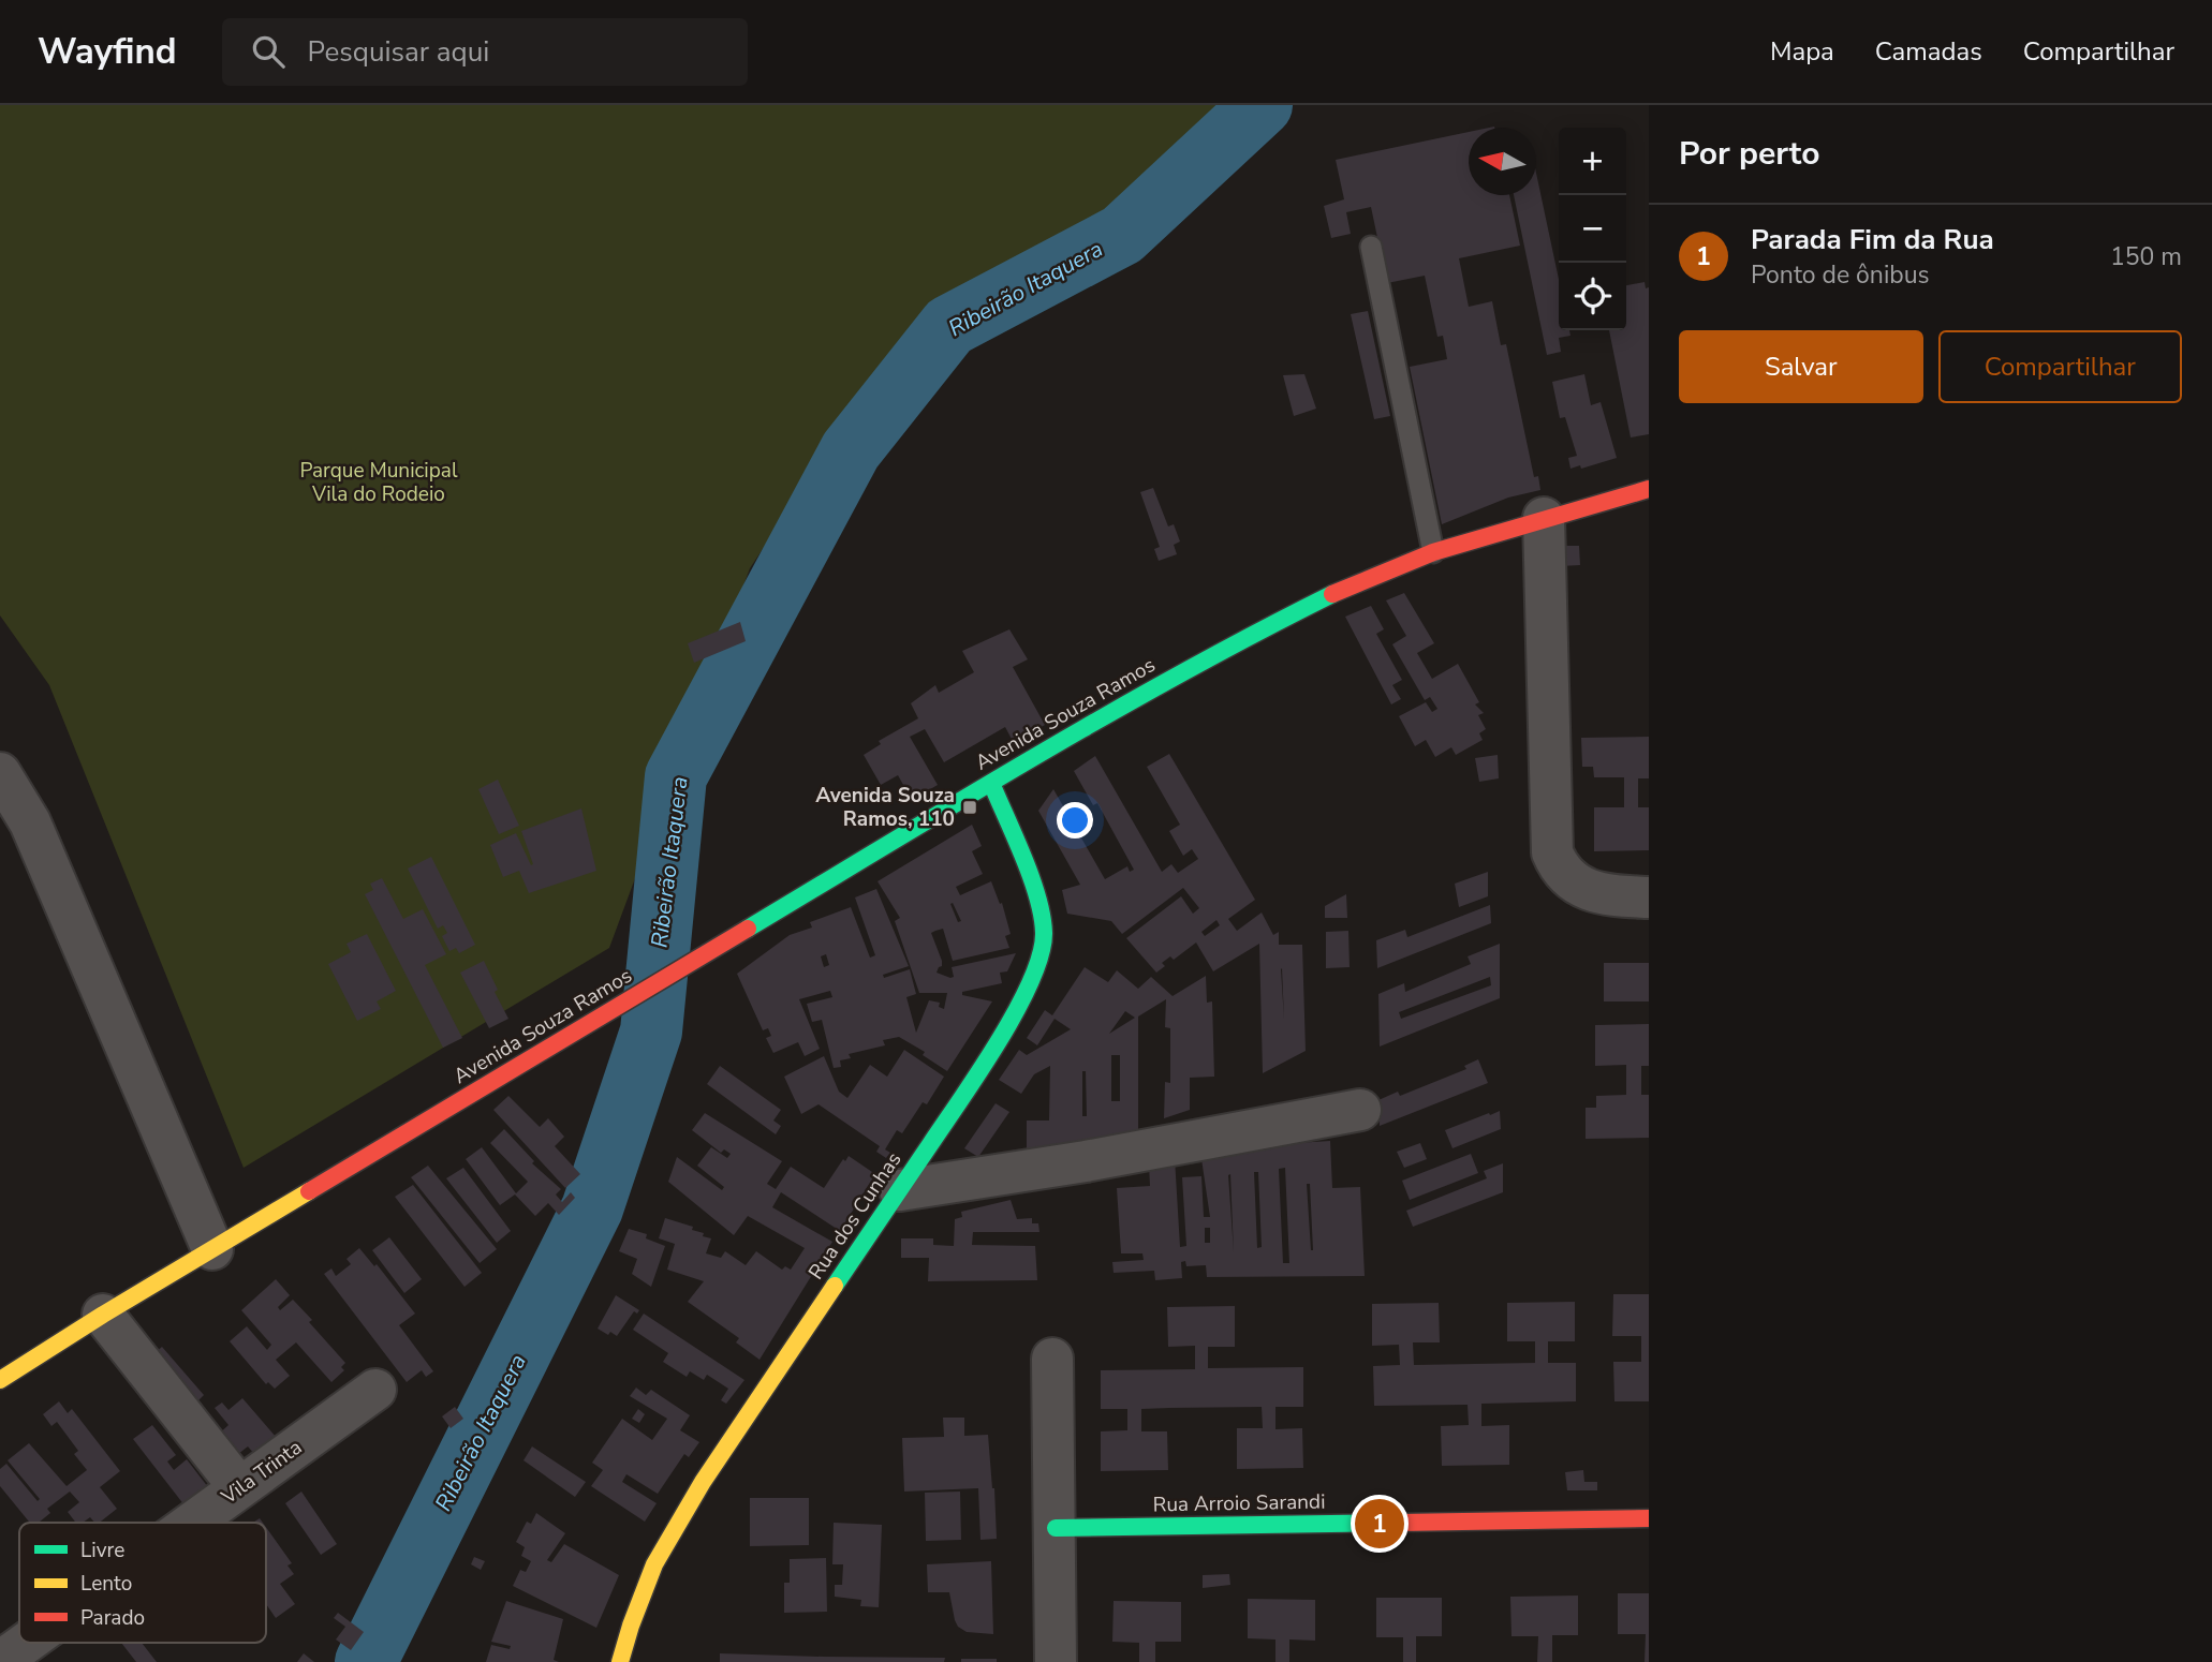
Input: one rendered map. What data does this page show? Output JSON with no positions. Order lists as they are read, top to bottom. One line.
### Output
{"streets":{"street":["Avenida Souza Ramos","Rua dos Cunhas","Vila Trinta","Rua Arroio Sarandi"]},"crossings":[["Avenida Souza Ramos","Rua dos Cunhas"]],"water":["Ribeirão Itaquera"],"parks":["Parque Municipal Vila do Rodeio"],"places":{"transit":["Avenida Souza Ramos, 110"]},"legend":["Livre","Lento","Parado"],"north":"left","page":{"header":"Wayfind","search":"Pesquisar aqui","nav":["Mapa","Camadas","Compartilhar"],"heading":"Por perto","map_buttons":["+","−"],"list":[{"mark":"1","name":"Parada Fim da Rua","note":"Ponto de ônibus","value":"150 m"}],"buttons":["Salvar","Compartilhar"],"pins":"1"}}
